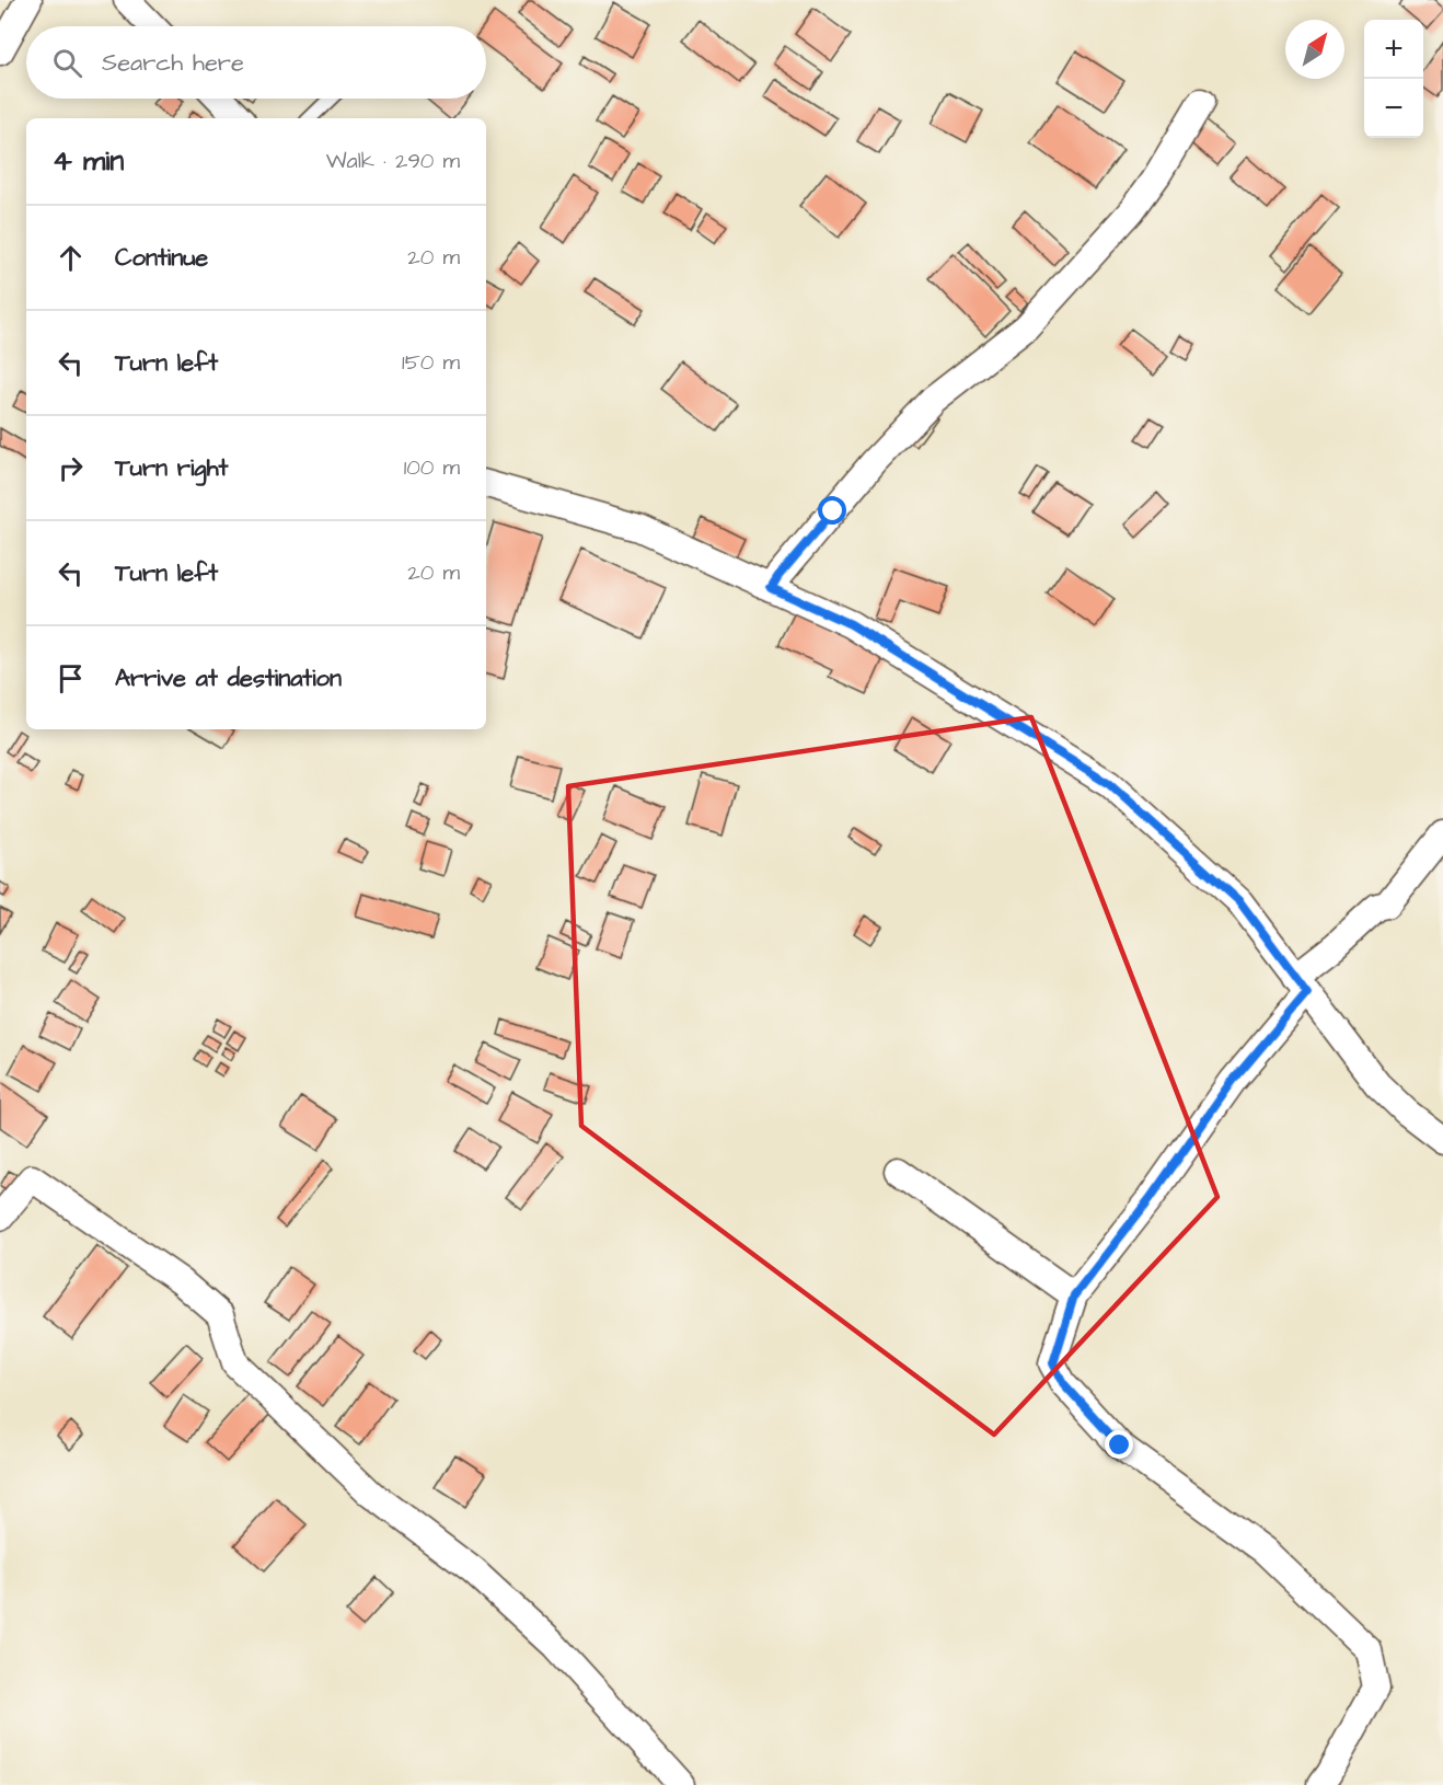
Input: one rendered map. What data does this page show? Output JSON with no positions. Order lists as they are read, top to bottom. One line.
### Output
{"north":"top right","page":{"map_buttons":["+","−"],"search":"Search here","heading":["4 min","Walk · 290 m"],"list":[["Continue","20 m"],["Turn left","150 m"],["Turn right","100 m"],["Turn left","20 m"],"Arrive at destination"]}}
